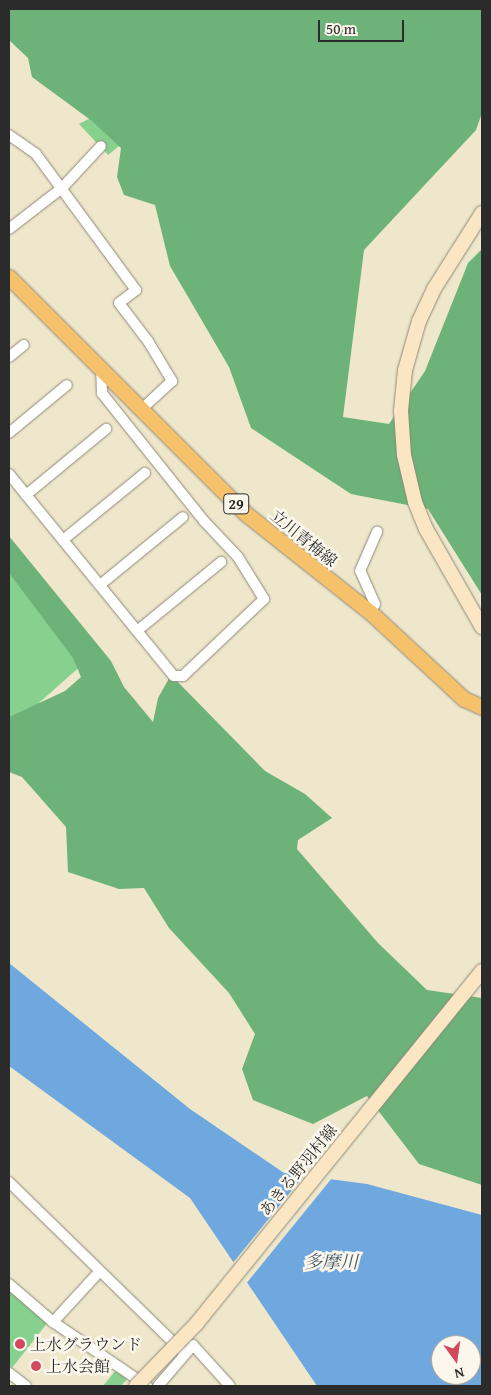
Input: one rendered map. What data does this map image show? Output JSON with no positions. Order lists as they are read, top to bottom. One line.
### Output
{"streets":{"main road":["29","立川青梅線","あきる野羽村線"]},"water":["多摩川"],"places":["上水グラウンド","上水会館"],"scale_bar":"50 m","north":"bottom"}
